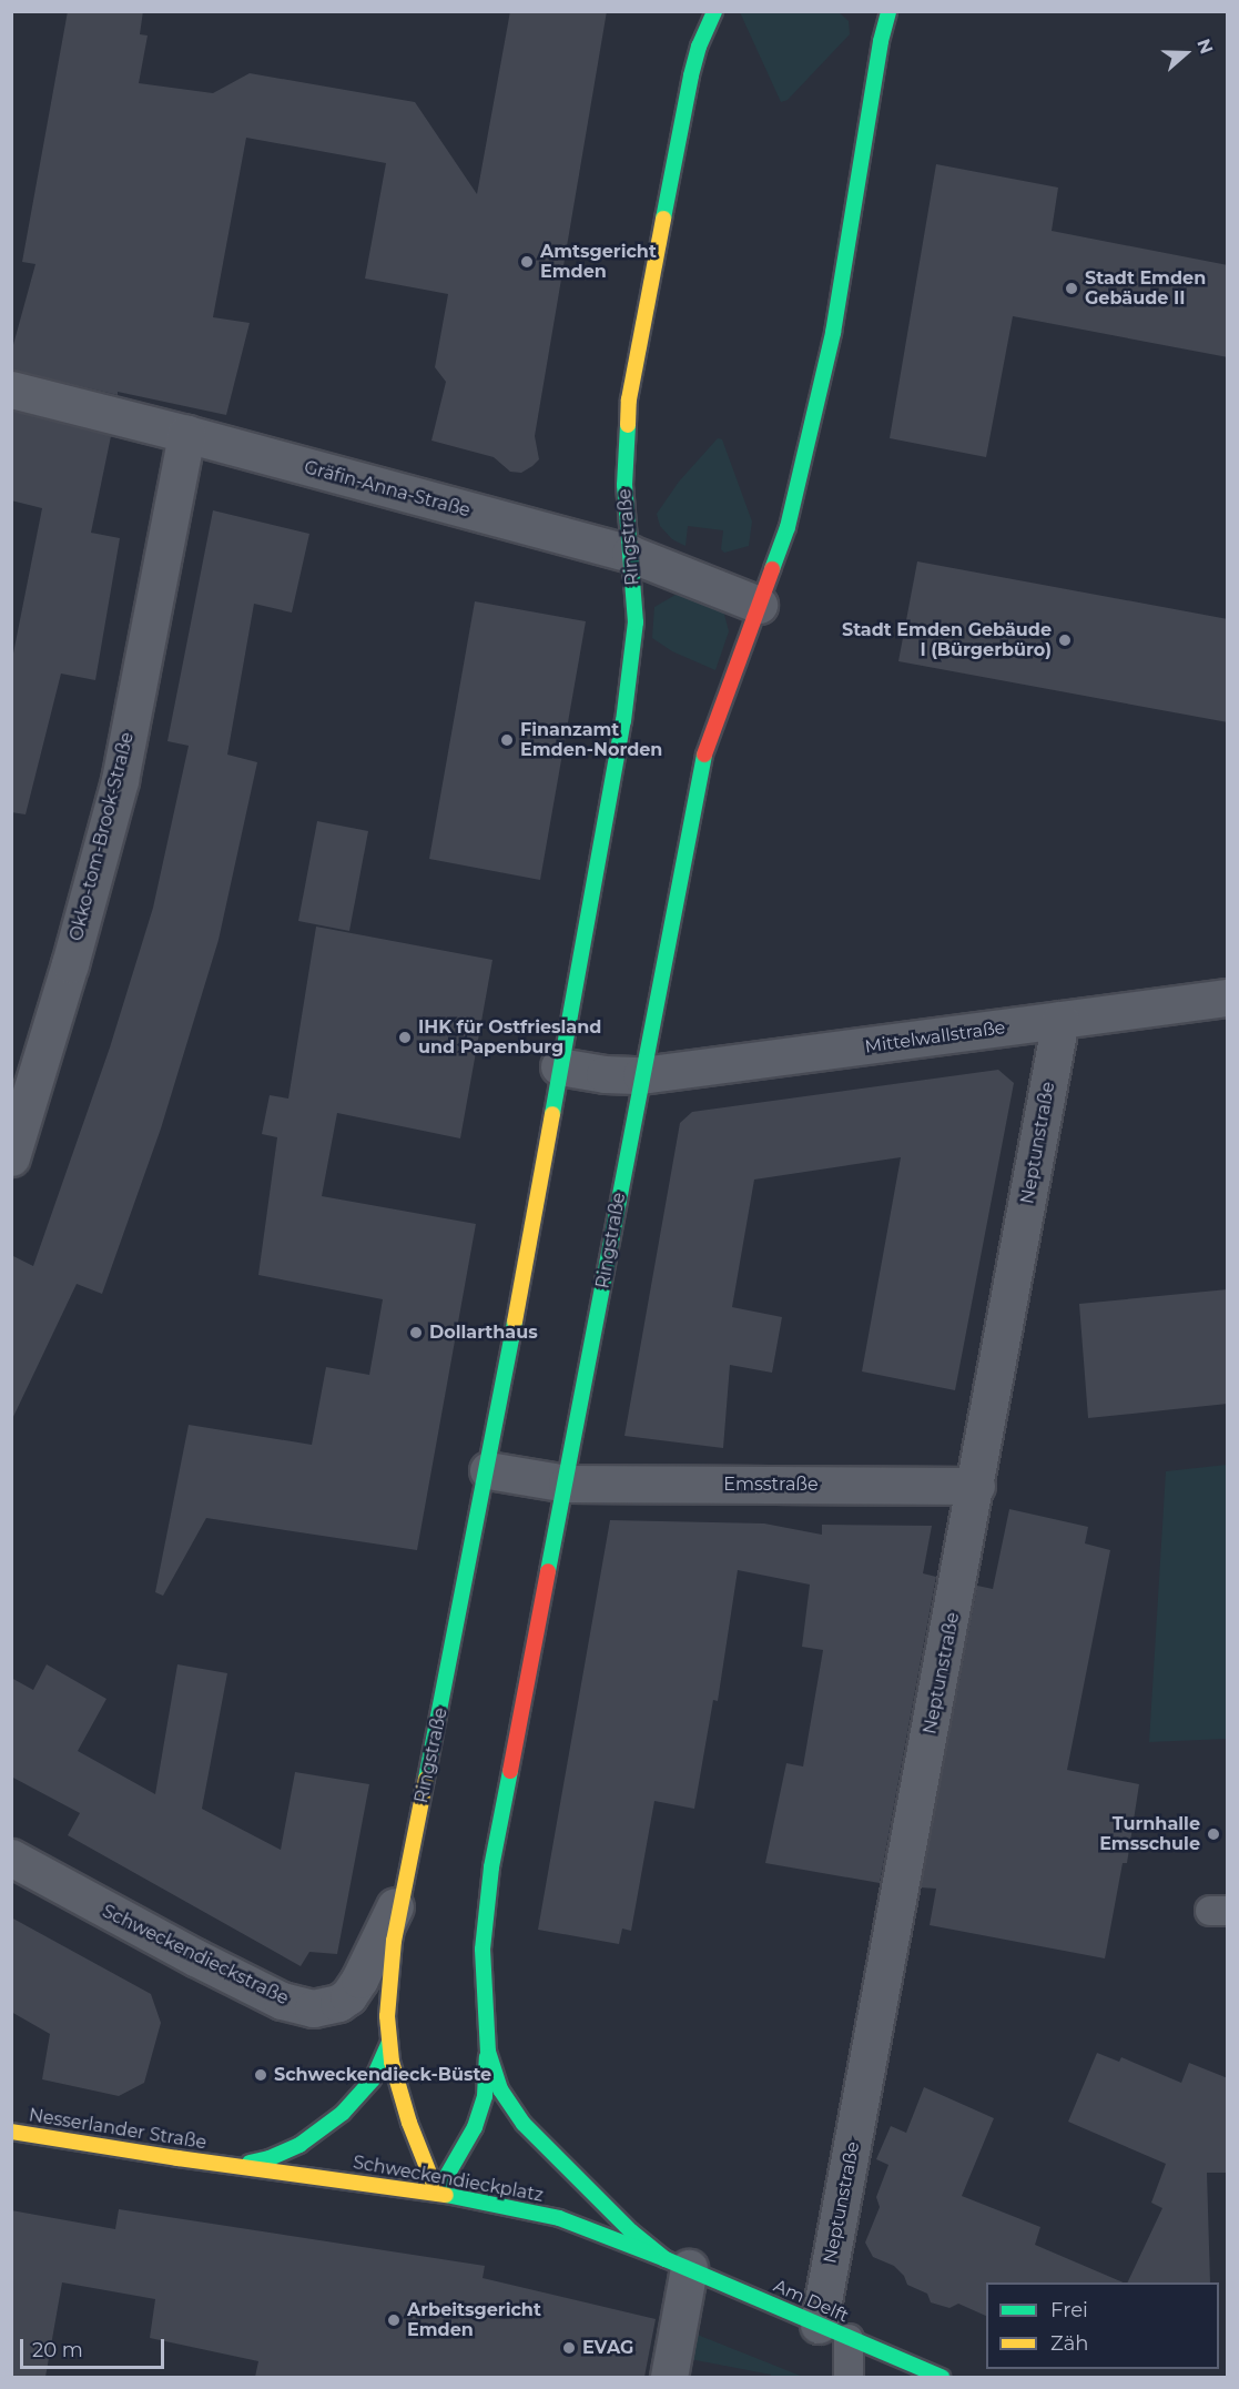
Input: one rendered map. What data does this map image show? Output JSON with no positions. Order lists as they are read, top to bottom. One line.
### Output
{"streets":{"street":["Gräfin-Anna-Straße","Ringstraße","Okko-tom-Brook-Straße","Mittelwallstraße","Neptunstraße","Emsstraße","Schweckendieckstraße","Nesserlander Straße","Schweckendieckplatz","Am Delft"]},"crossings":[["Gräfin-Anna-Straße","Ringstraße"],["Gräfin-Anna-Straße","Okko-tom-Brook-Straße"],["Ringstraße","Mittelwallstraße"],["Ringstraße","Emsstraße"],["Ringstraße","Schweckendieckstraße"],["Ringstraße","Nesserlander Straße"],["Ringstraße","Schweckendieckplatz"],["Ringstraße","Am Delft"],["Mittelwallstraße","Neptunstraße"],["Neptunstraße","Emsstraße"],["Neptunstraße","Am Delft"],["Nesserlander Straße","Schweckendieckplatz"],["Schweckendieckplatz","Am Delft"]],"places":["Amtsgericht Emden","Stadt Emden Gebäude II","Stadt Emden Gebäude I (Bürgerbüro)","Finanzamt Emden-Norden","IHK für Ostfriesland und Papenburg","Dollarthaus","Turnhalle Emsschule","Schweckendieck-Büste","Arbeitsgericht Emden","EVAG"],"legend":["Frei","Zäh"],"scale_bar":"20 m","north":"right"}
